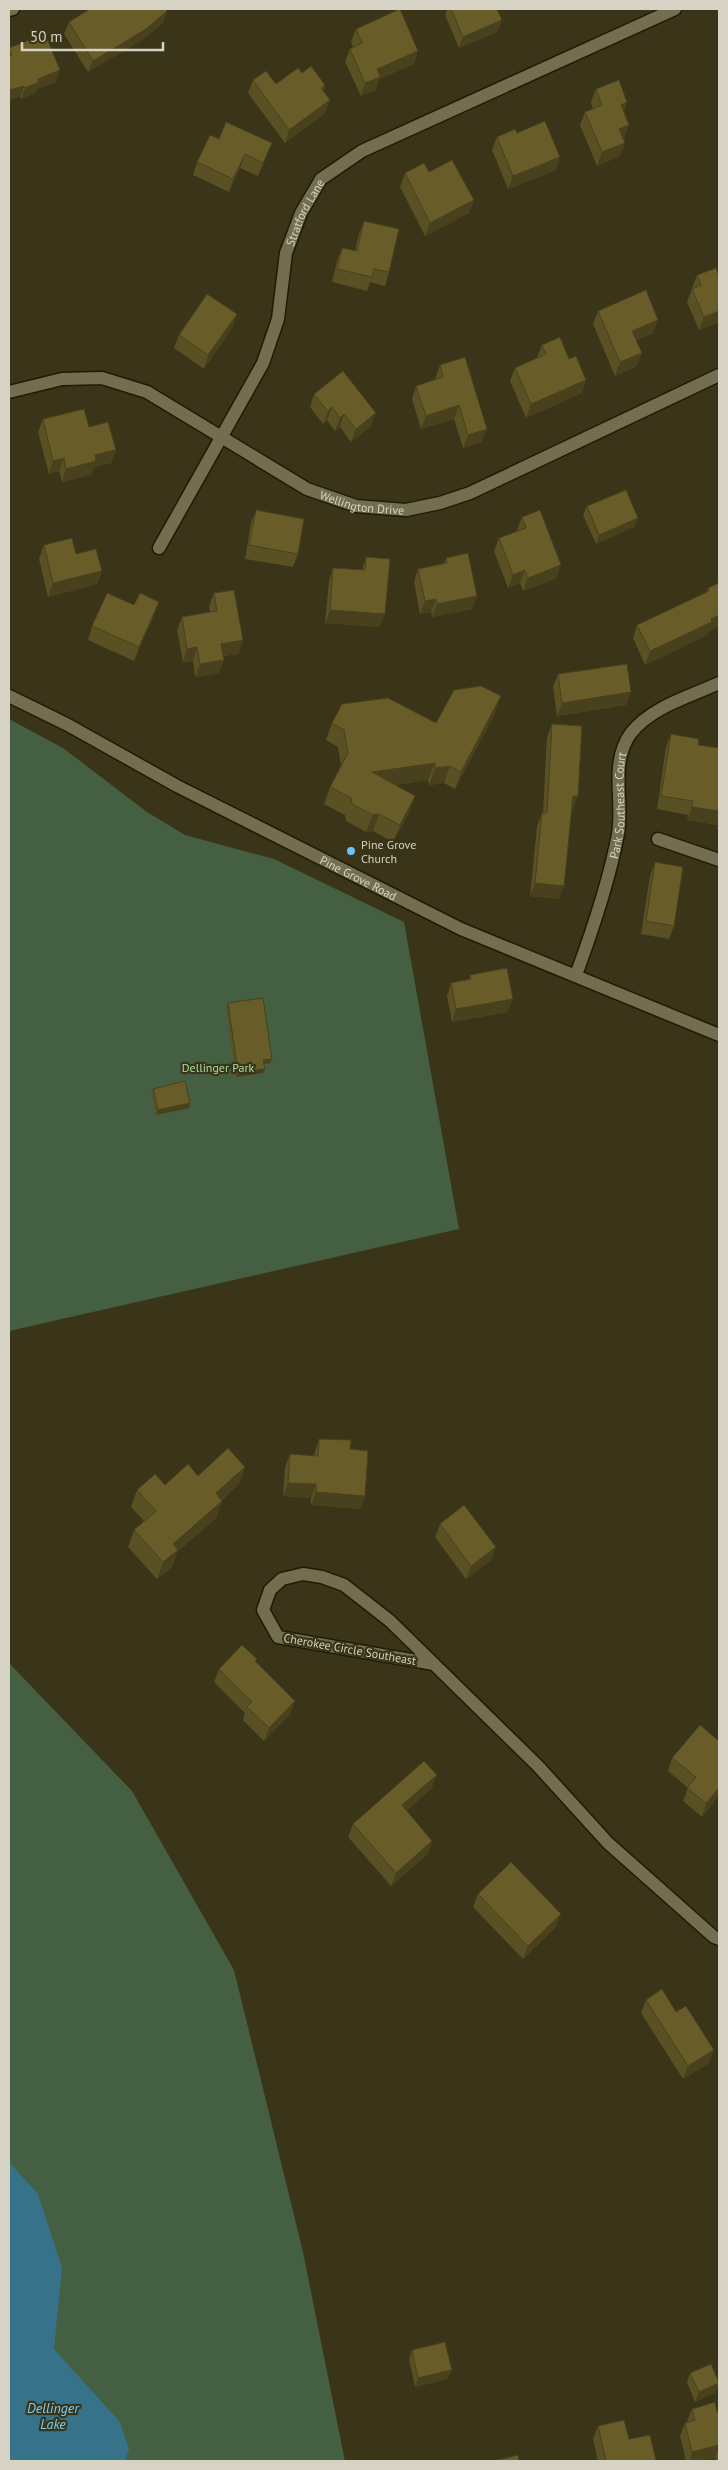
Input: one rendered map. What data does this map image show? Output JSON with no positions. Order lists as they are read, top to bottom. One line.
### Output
{"streets":{"street":["Stratford Lane","Wellington Drive","Park Southeast Court","Pine Grove Road","Cherokee Circle Southeast"]},"crossings":[["Stratford Lane","Wellington Drive"],["Park Southeast Court","Pine Grove Road"]],"water":["Dellinger Lake"],"parks":["Dellinger Park"],"places":["Pine Grove Church"],"scale_bar":"50 m"}
